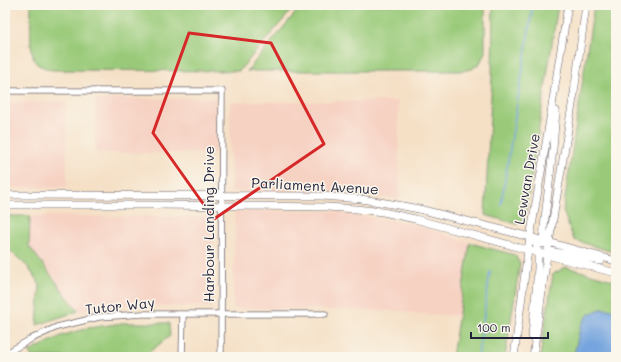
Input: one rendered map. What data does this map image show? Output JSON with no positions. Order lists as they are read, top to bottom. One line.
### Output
{"streets":{"main road":["Lewvan Drive","Parliament Avenue"],"street":["Harbour Landing Drive","Tutor Way"]},"crossings":[["Lewvan Drive","Parliament Avenue"],["Parliament Avenue","Harbour Landing Drive"],["Harbour Landing Drive","Tutor Way"]],"scale_bar":"100 m"}
